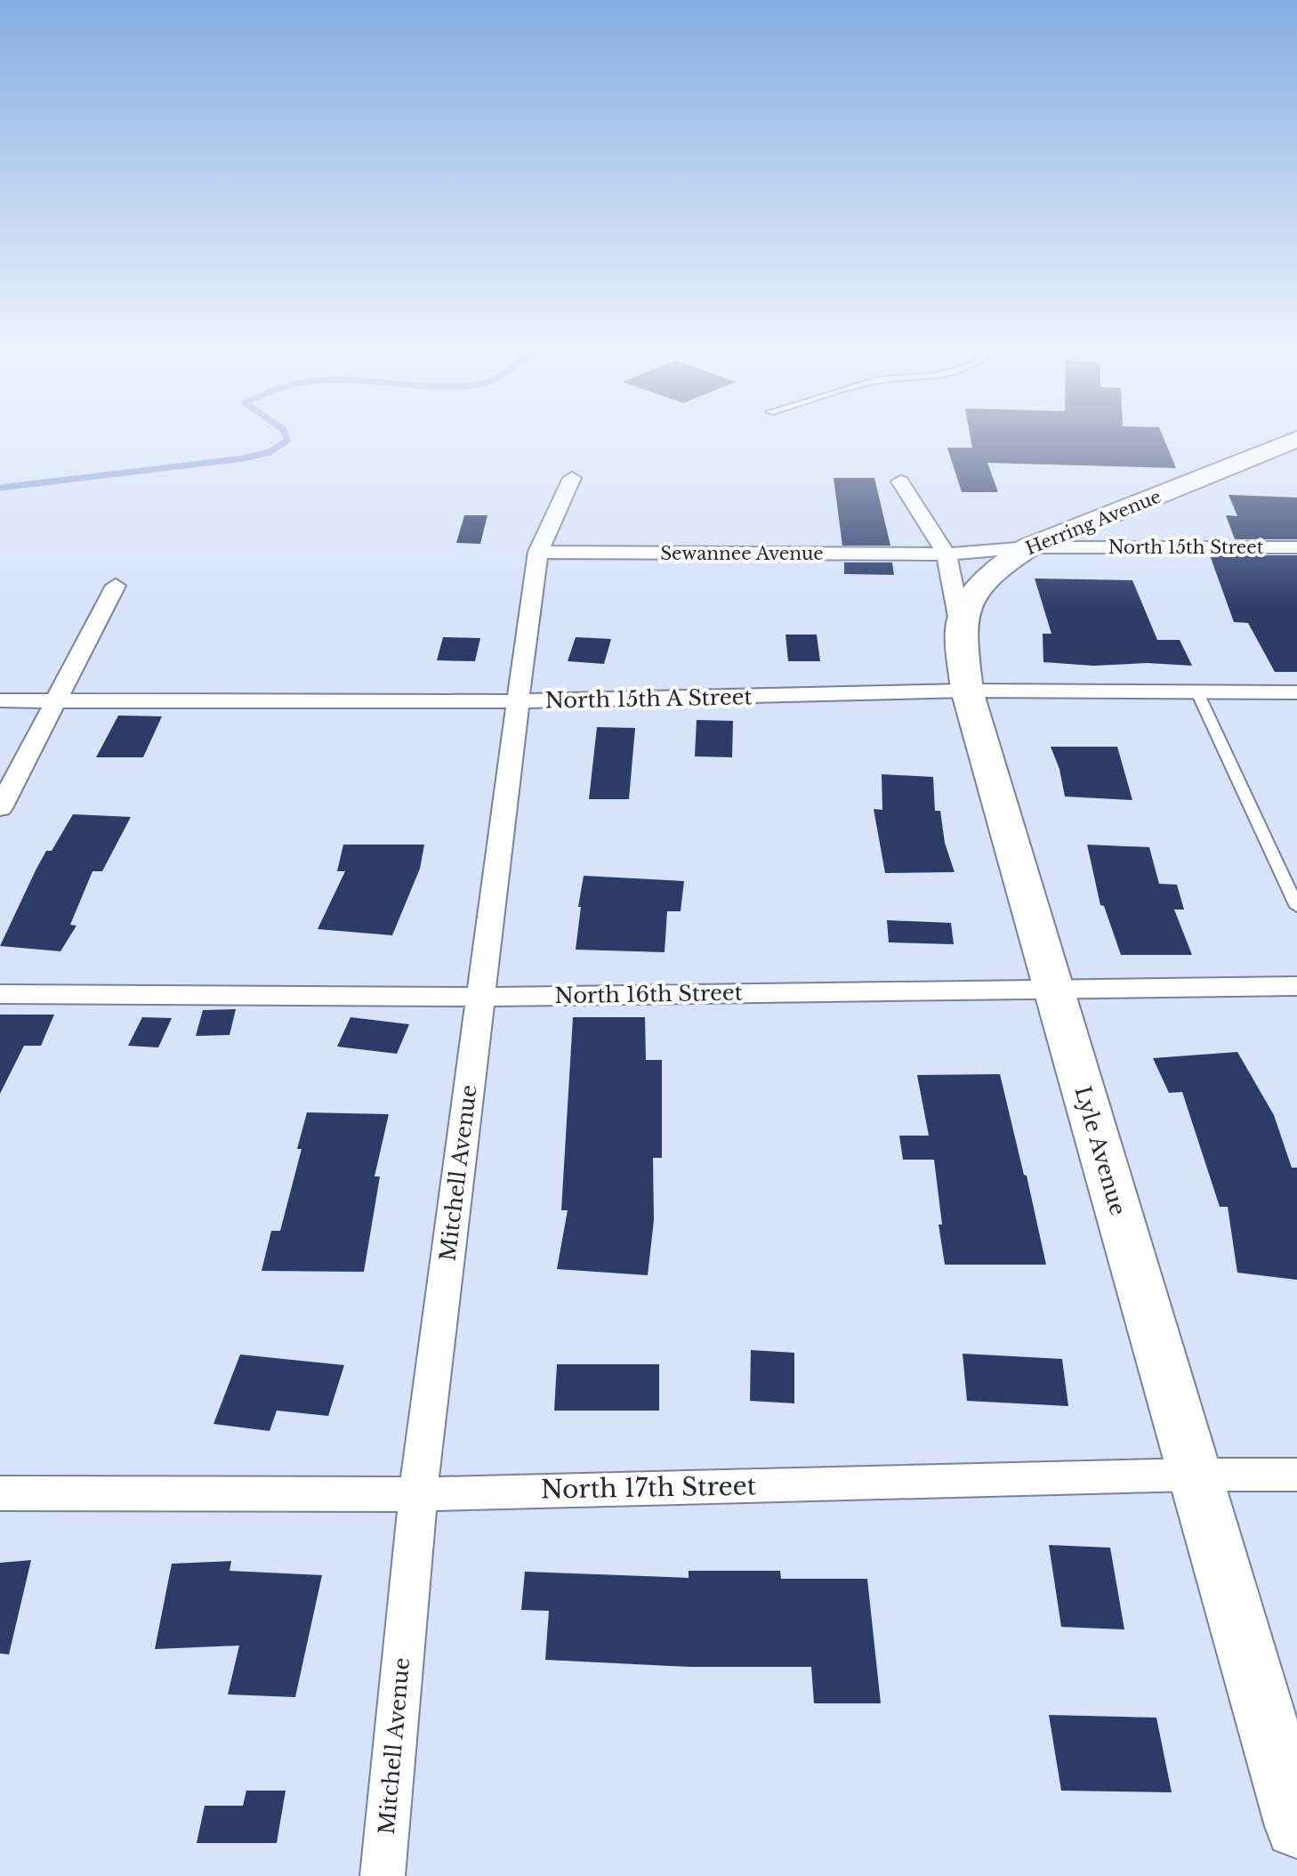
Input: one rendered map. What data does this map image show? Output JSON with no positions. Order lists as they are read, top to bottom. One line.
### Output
{"streets":{"main road":["Herring Avenue","Lyle Avenue"],"street":["North 15th Street","Sewannee Avenue","North 15th A Street","North 16th Street","Mitchell Avenue","North 17th Street"]},"crossings":[["Herring Avenue","North 15th Street"],["Herring Avenue","Lyle Avenue"],["North 15th Street","Sewannee Avenue"],["North 15th Street","Lyle Avenue"],["Sewannee Avenue","Lyle Avenue"],["Sewannee Avenue","Mitchell Avenue"],["North 15th A Street","Lyle Avenue"],["North 15th A Street","Mitchell Avenue"],["North 16th Street","Lyle Avenue"],["North 16th Street","Mitchell Avenue"],["Lyle Avenue","North 17th Street"],["Mitchell Avenue","North 17th Street"]]}
